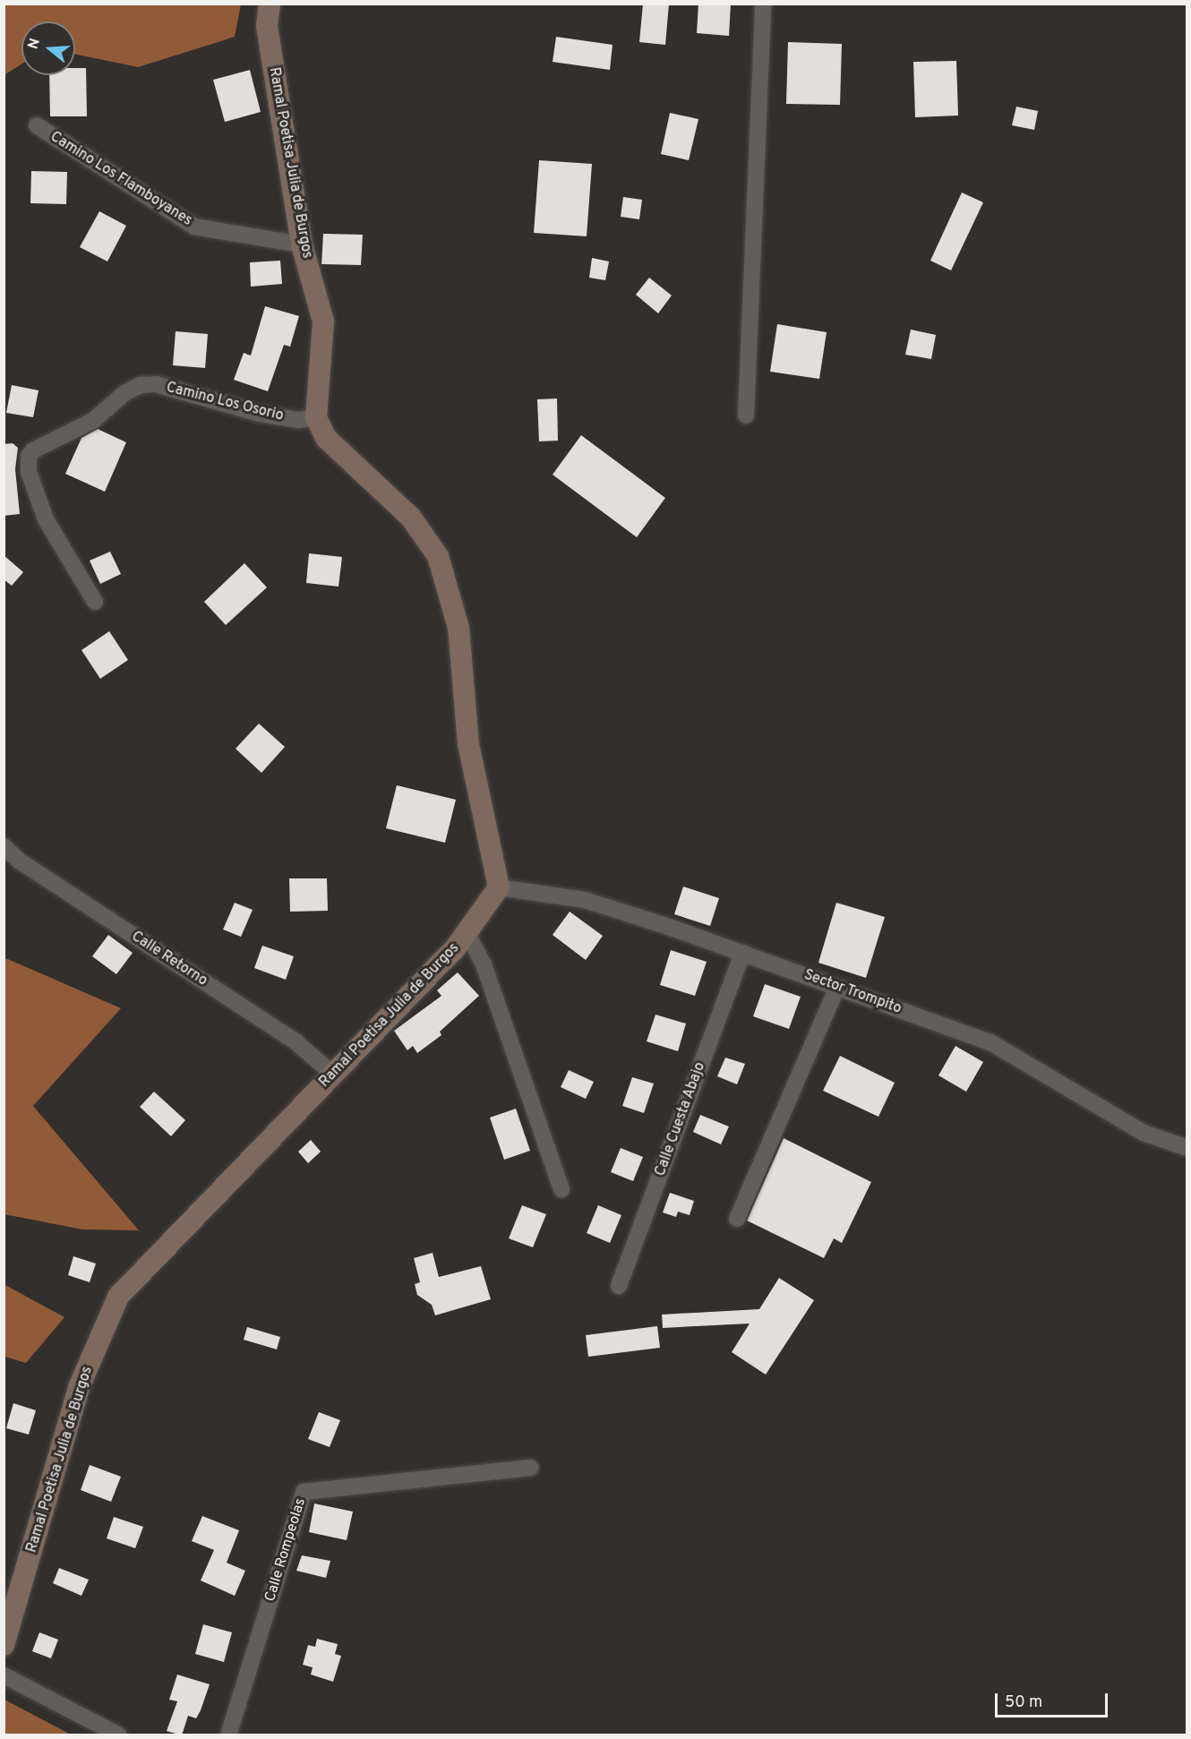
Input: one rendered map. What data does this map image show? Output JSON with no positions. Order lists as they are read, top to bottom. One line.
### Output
{"streets":{"street":["Ramal Poetisa Julia de Burgos","Camino Los Flamboyanes","Camino Los Osorio","Calle Retorno","Sector Trompito","Calle Cuesta Abajo","Calle Rompeolas"]},"crossings":[["Ramal Poetisa Julia de Burgos","Camino Los Flamboyanes"],["Ramal Poetisa Julia de Burgos","Camino Los Osorio"],["Ramal Poetisa Julia de Burgos","Calle Retorno"],["Ramal Poetisa Julia de Burgos","Sector Trompito"],["Sector Trompito","Calle Cuesta Abajo"]],"scale_bar":"50 m","north":"left"}
